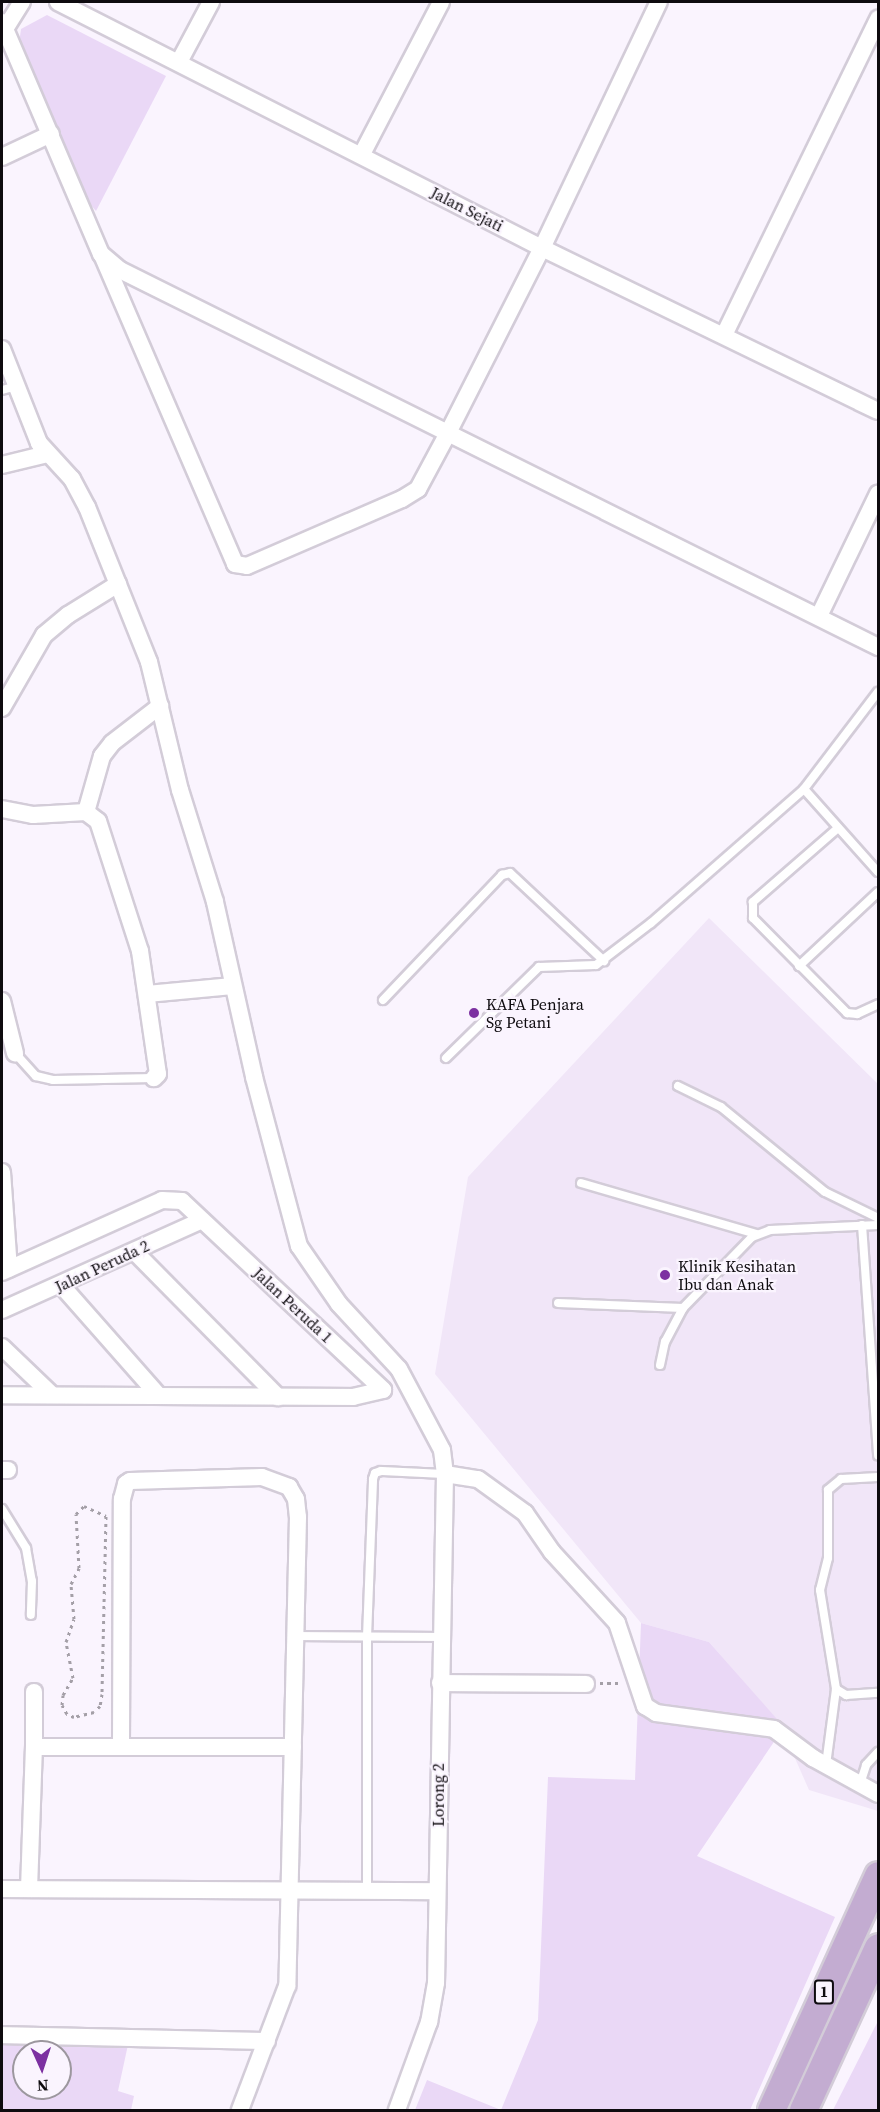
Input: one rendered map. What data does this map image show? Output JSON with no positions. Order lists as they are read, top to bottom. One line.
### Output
{"streets":{"main road":["1"],"street":["Jalan Sejati","Jalan Peruda 2","Jalan Peruda 1","Lorong 2"]},"crossings":[["Jalan Peruda 2","Jalan Peruda 1"]],"places":["KAFA Penjara Sg Petani","Klinik Kesihatan Ibu dan Anak"],"north":"bottom"}
